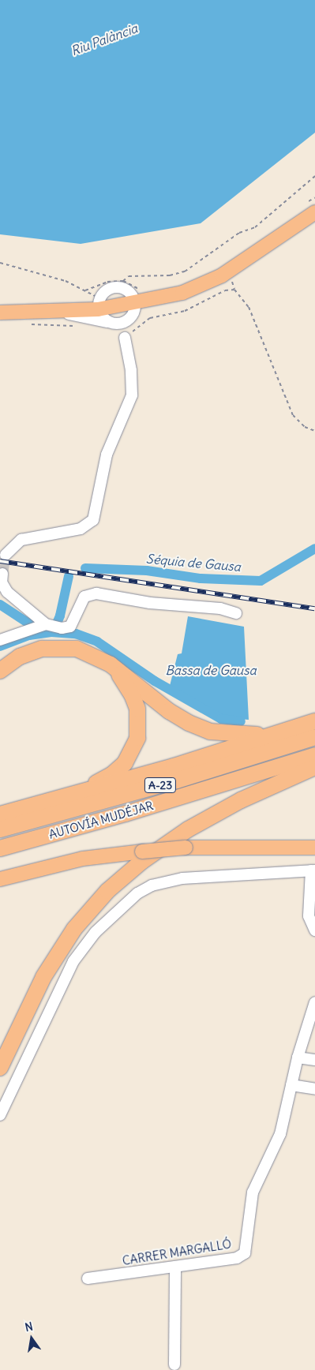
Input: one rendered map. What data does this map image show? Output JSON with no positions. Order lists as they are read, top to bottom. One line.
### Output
{"streets":{"highway":["A-23","AUTOVÍA MUDÉJAR"],"street":["CARRER MARGALLÓ"]},"water":["Riu Palància","Séquia de Gausa","Bassa de Gausa"],"north":"top"}
